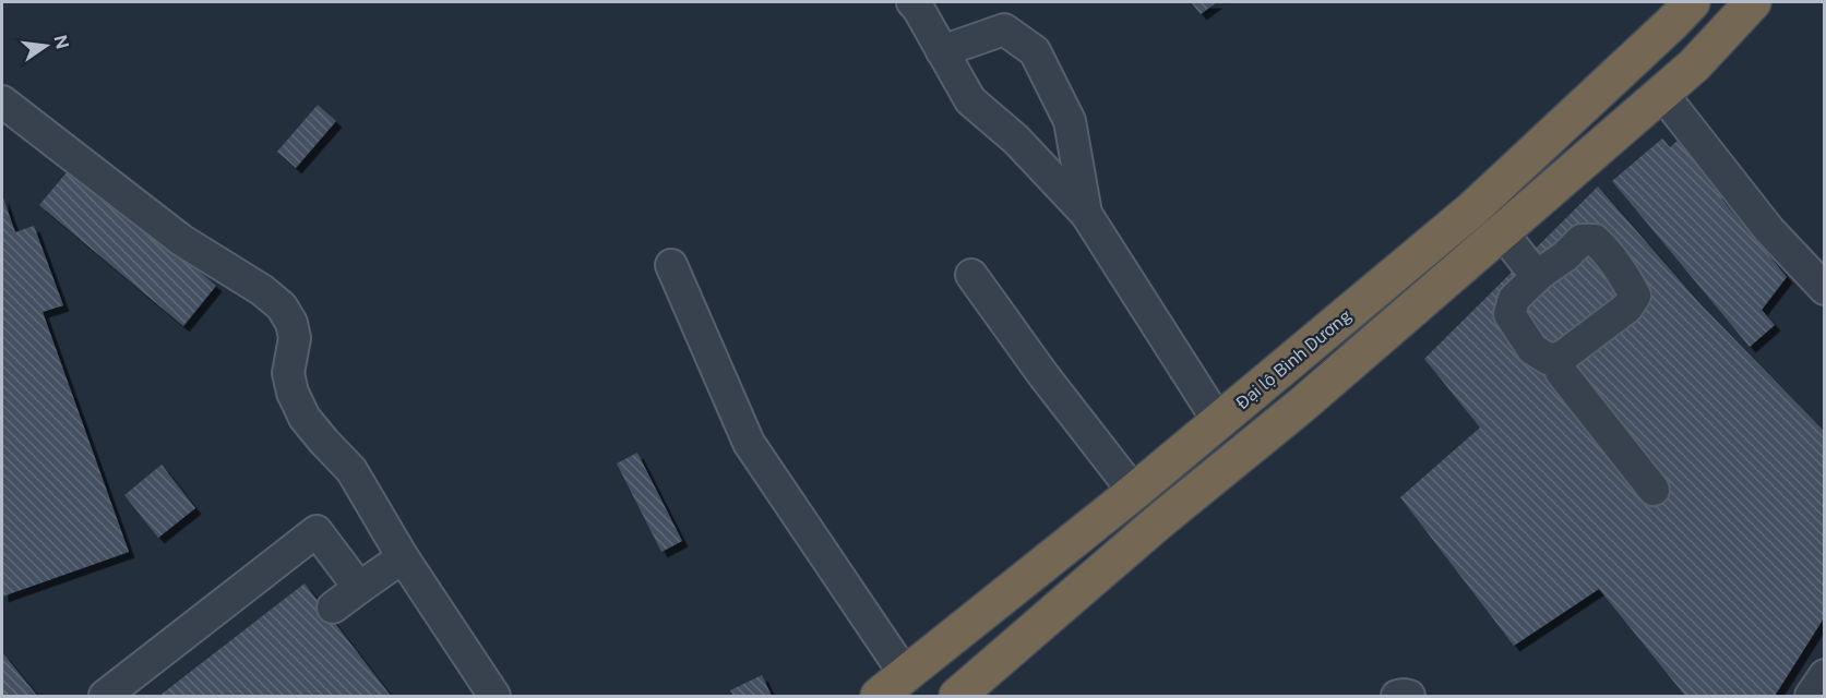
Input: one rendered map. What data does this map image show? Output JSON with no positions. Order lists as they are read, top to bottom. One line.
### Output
{"streets":{"highway":["Đại lộ Bình Dương"]},"north":"right"}
